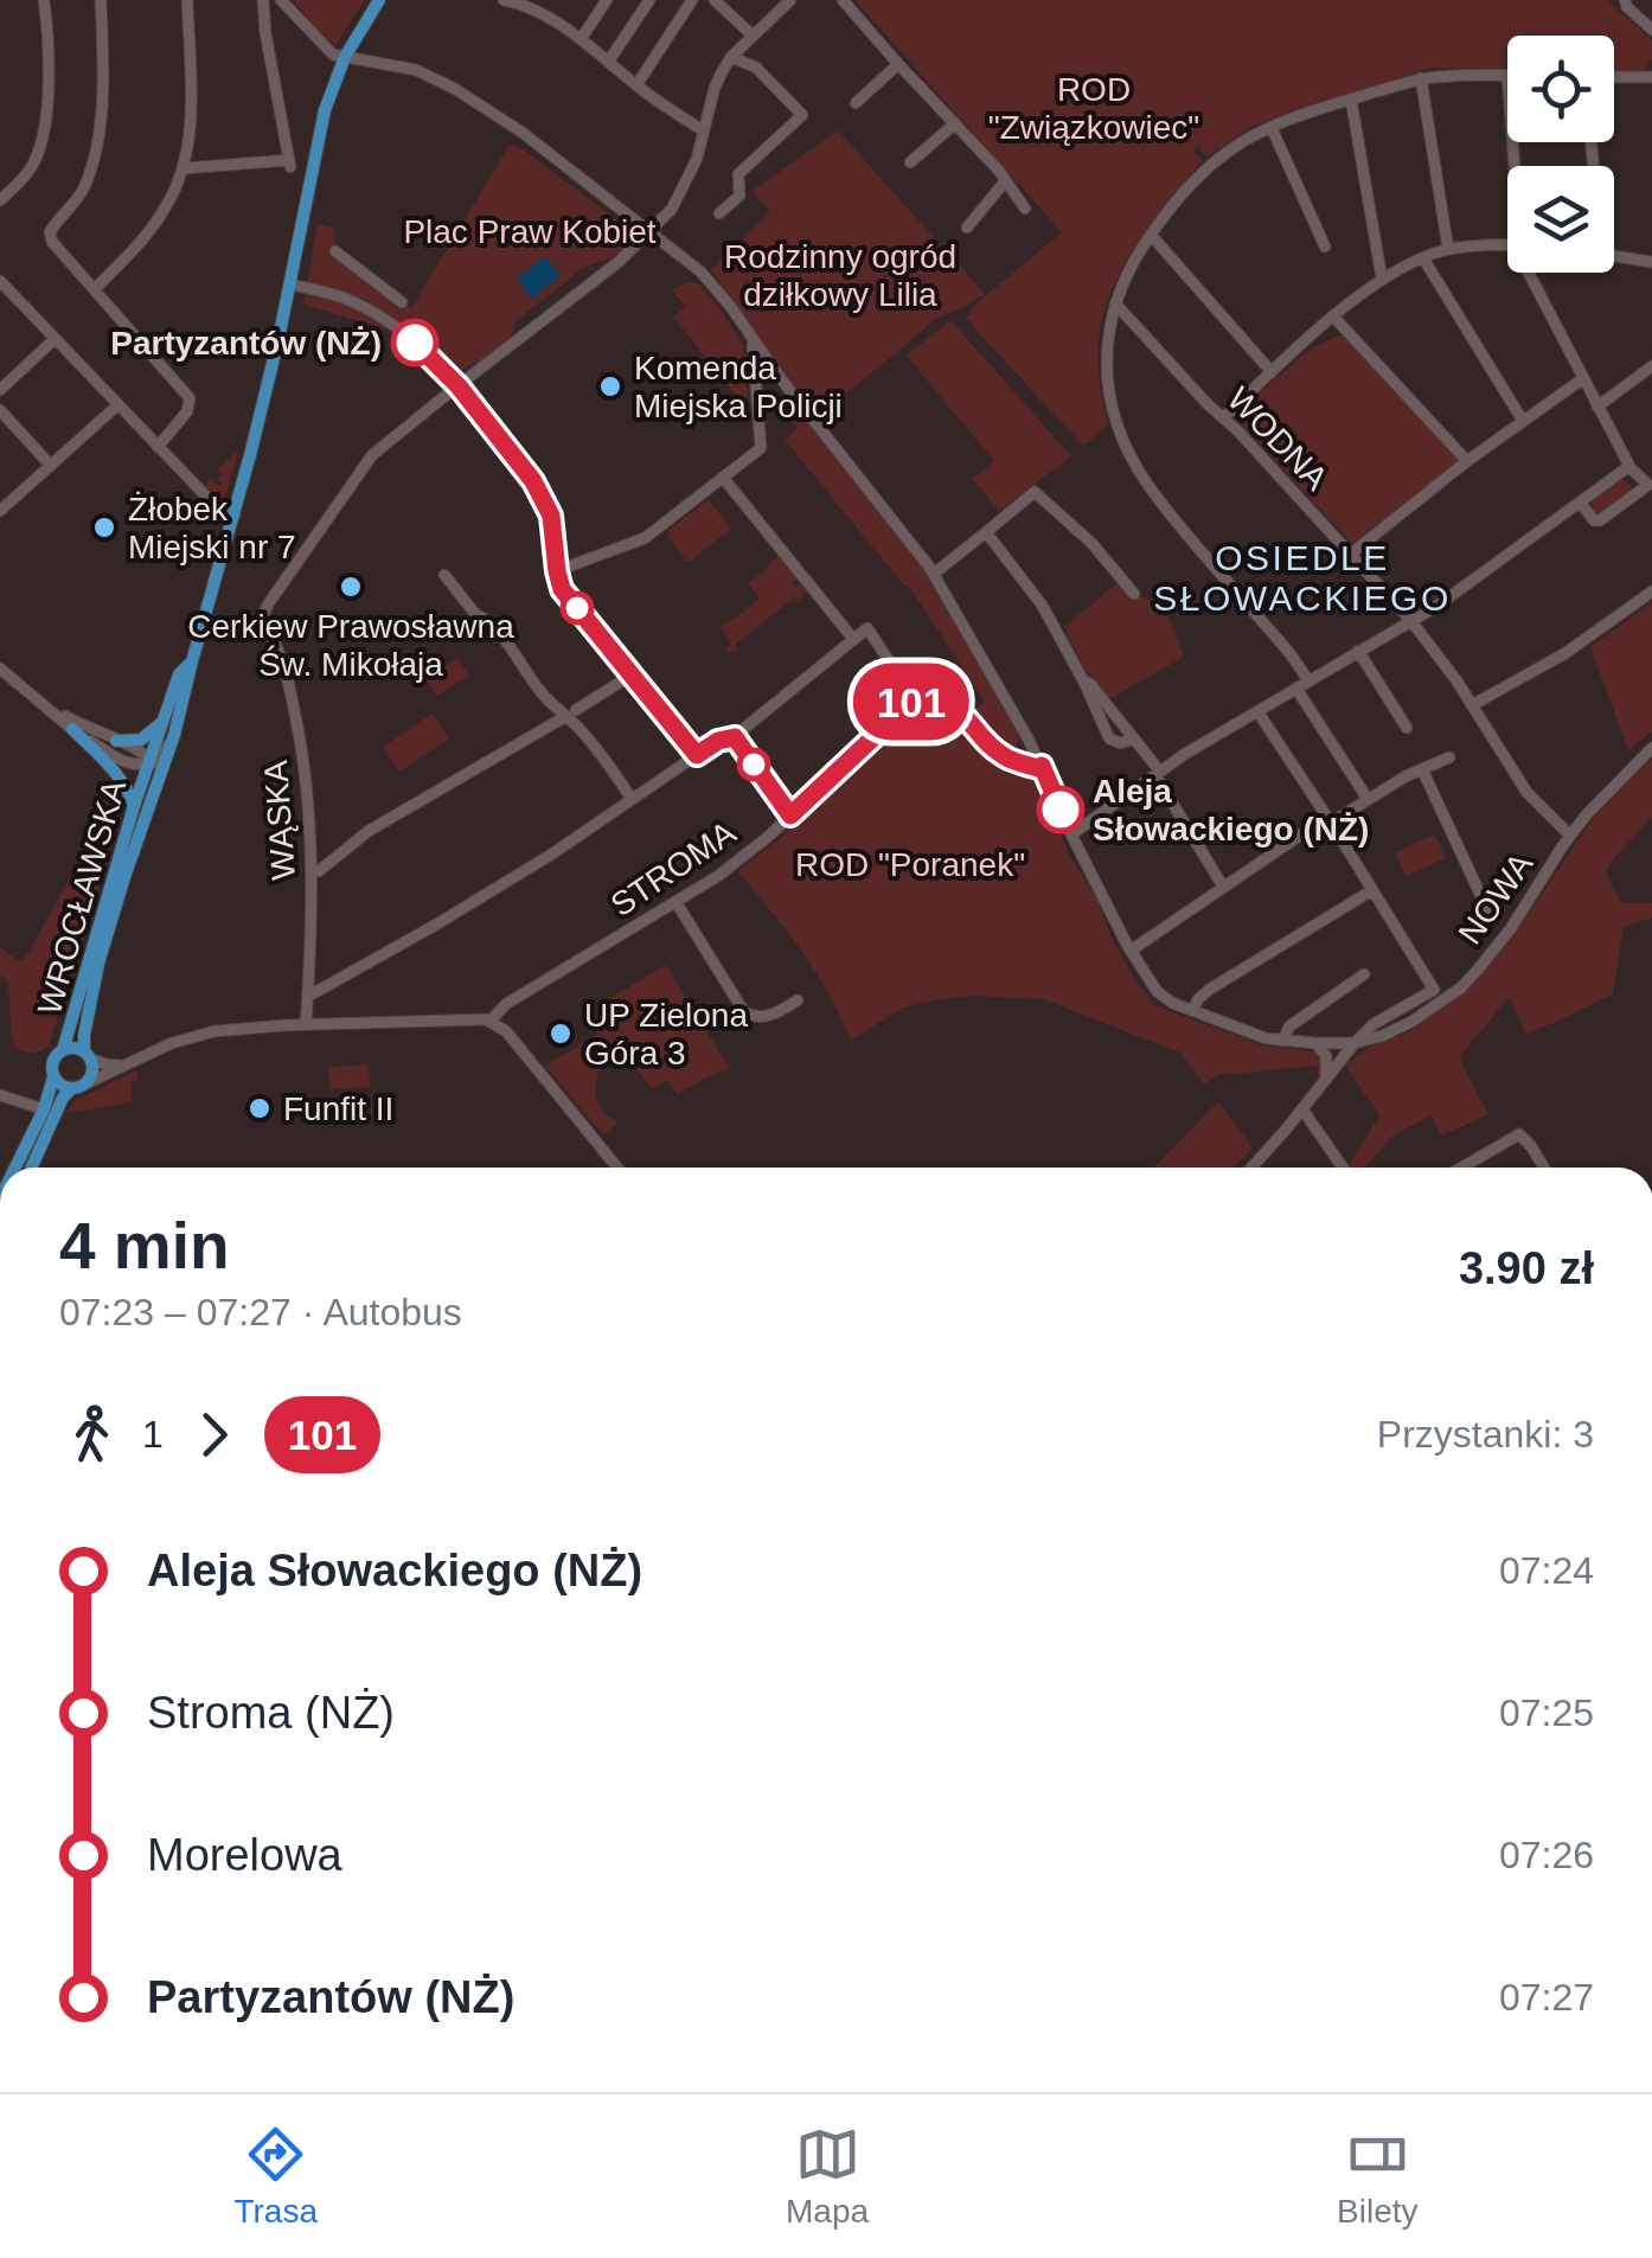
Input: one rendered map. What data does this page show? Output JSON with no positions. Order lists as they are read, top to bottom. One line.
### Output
{"streets":{"main road":["WROCŁAWSKA"],"street":["WODNA","WĄSKA","STROMA","NOWA"]},"crossings":[["WODNA","NOWA"]],"districts":["OSIEDLE SŁOWACKIEGO"],"parks":["ROD \"Związkowiec\"","Plac Praw Kobiet","Rodzinny ogród dziłkowy Lilia","ROD \"Poranek\""],"places":["Partyzantów (NŻ)","Komenda Miejska Policji","Żłobek Miejski nr 7","Cerkiew Prawosławna Św. Mikołaja","Aleja Słowackiego (NŻ)","UP Zielona Góra 3","Funfit II"],"lines":["bus line 101"],"page":{"on_map":"101","heading":["4 min","07:23 – 07:27 · Autobus","3.90 zł"],"legs":["1","101","Przystanki: 3"],"list":[{"name":"Aleja Słowackiego (NŻ)","value":"07:24"},{"name":"Stroma (NŻ)","value":"07:25"},{"name":"Morelowa","value":"07:26"},{"name":"Partyzantów (NŻ)","value":"07:27"}],"tabs":["Trasa","Mapa","Bilety"]}}
